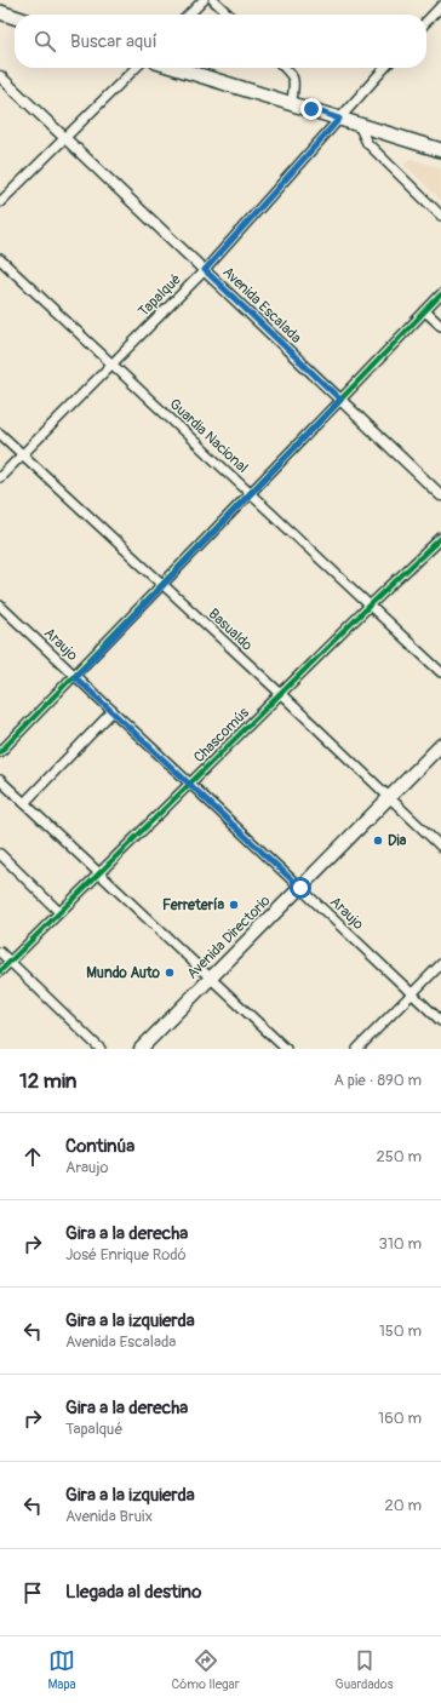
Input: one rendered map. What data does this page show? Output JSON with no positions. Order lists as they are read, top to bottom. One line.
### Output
{"streets":{"main road":["Avenida Directorio"],"street":["Tapalqué","Avenida Escalada","Guardia Nacional","Basualdo","Araujo","Chascomús"]},"crossings":[["Tapalqué","Avenida Escalada"],["Tapalqué","Guardia Nacional"],["Tapalqué","Basualdo"],["Guardia Nacional","Chascomús"],["Basualdo","Chascomús"],["Basualdo","Avenida Directorio"],["Araujo","Chascomús"],["Araujo","Avenida Directorio"]],"places":["Dia","Ferretería","Mundo Auto"],"page":{"search":"Buscar aquí","heading":["12 min","A pie · 890 m"],"list":[["Continúa","Araujo","250 m"],["Gira a la derecha","José Enrique Rodó","310 m"],["Gira a la izquierda","Avenida Escalada","150 m"],["Gira a la derecha","Tapalqué","160 m"],["Gira a la izquierda","Avenida Bruix","20 m"],"Llegada al destino"],"nav":["Mapa","Cómo llegar","Guardados"]}}
